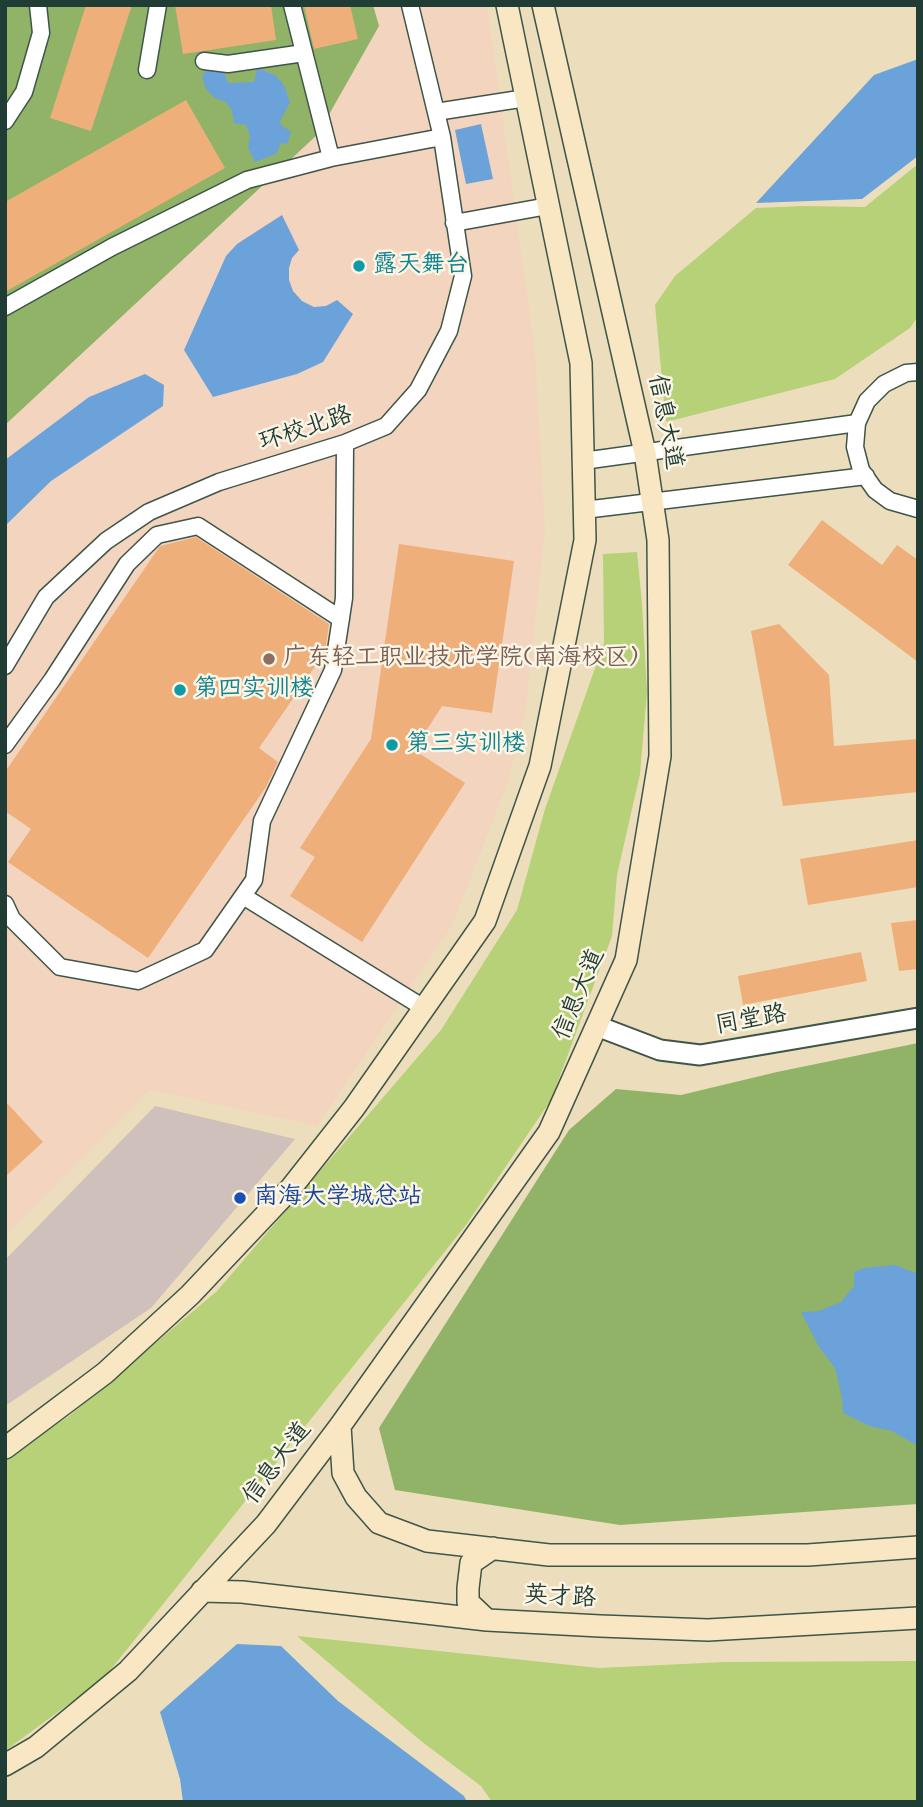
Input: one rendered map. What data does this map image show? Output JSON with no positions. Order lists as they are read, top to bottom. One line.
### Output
{"streets":{"main road":["信息大道","英才路"],"street":["环校北路","同堂路"]},"crossings":[["信息大道","同堂路"],["信息大道","英才路"]],"places":["露天舞台","广东轻工职业技术学院(南海校区)","第四实训楼","第三实训楼","南海大学城总站"]}
